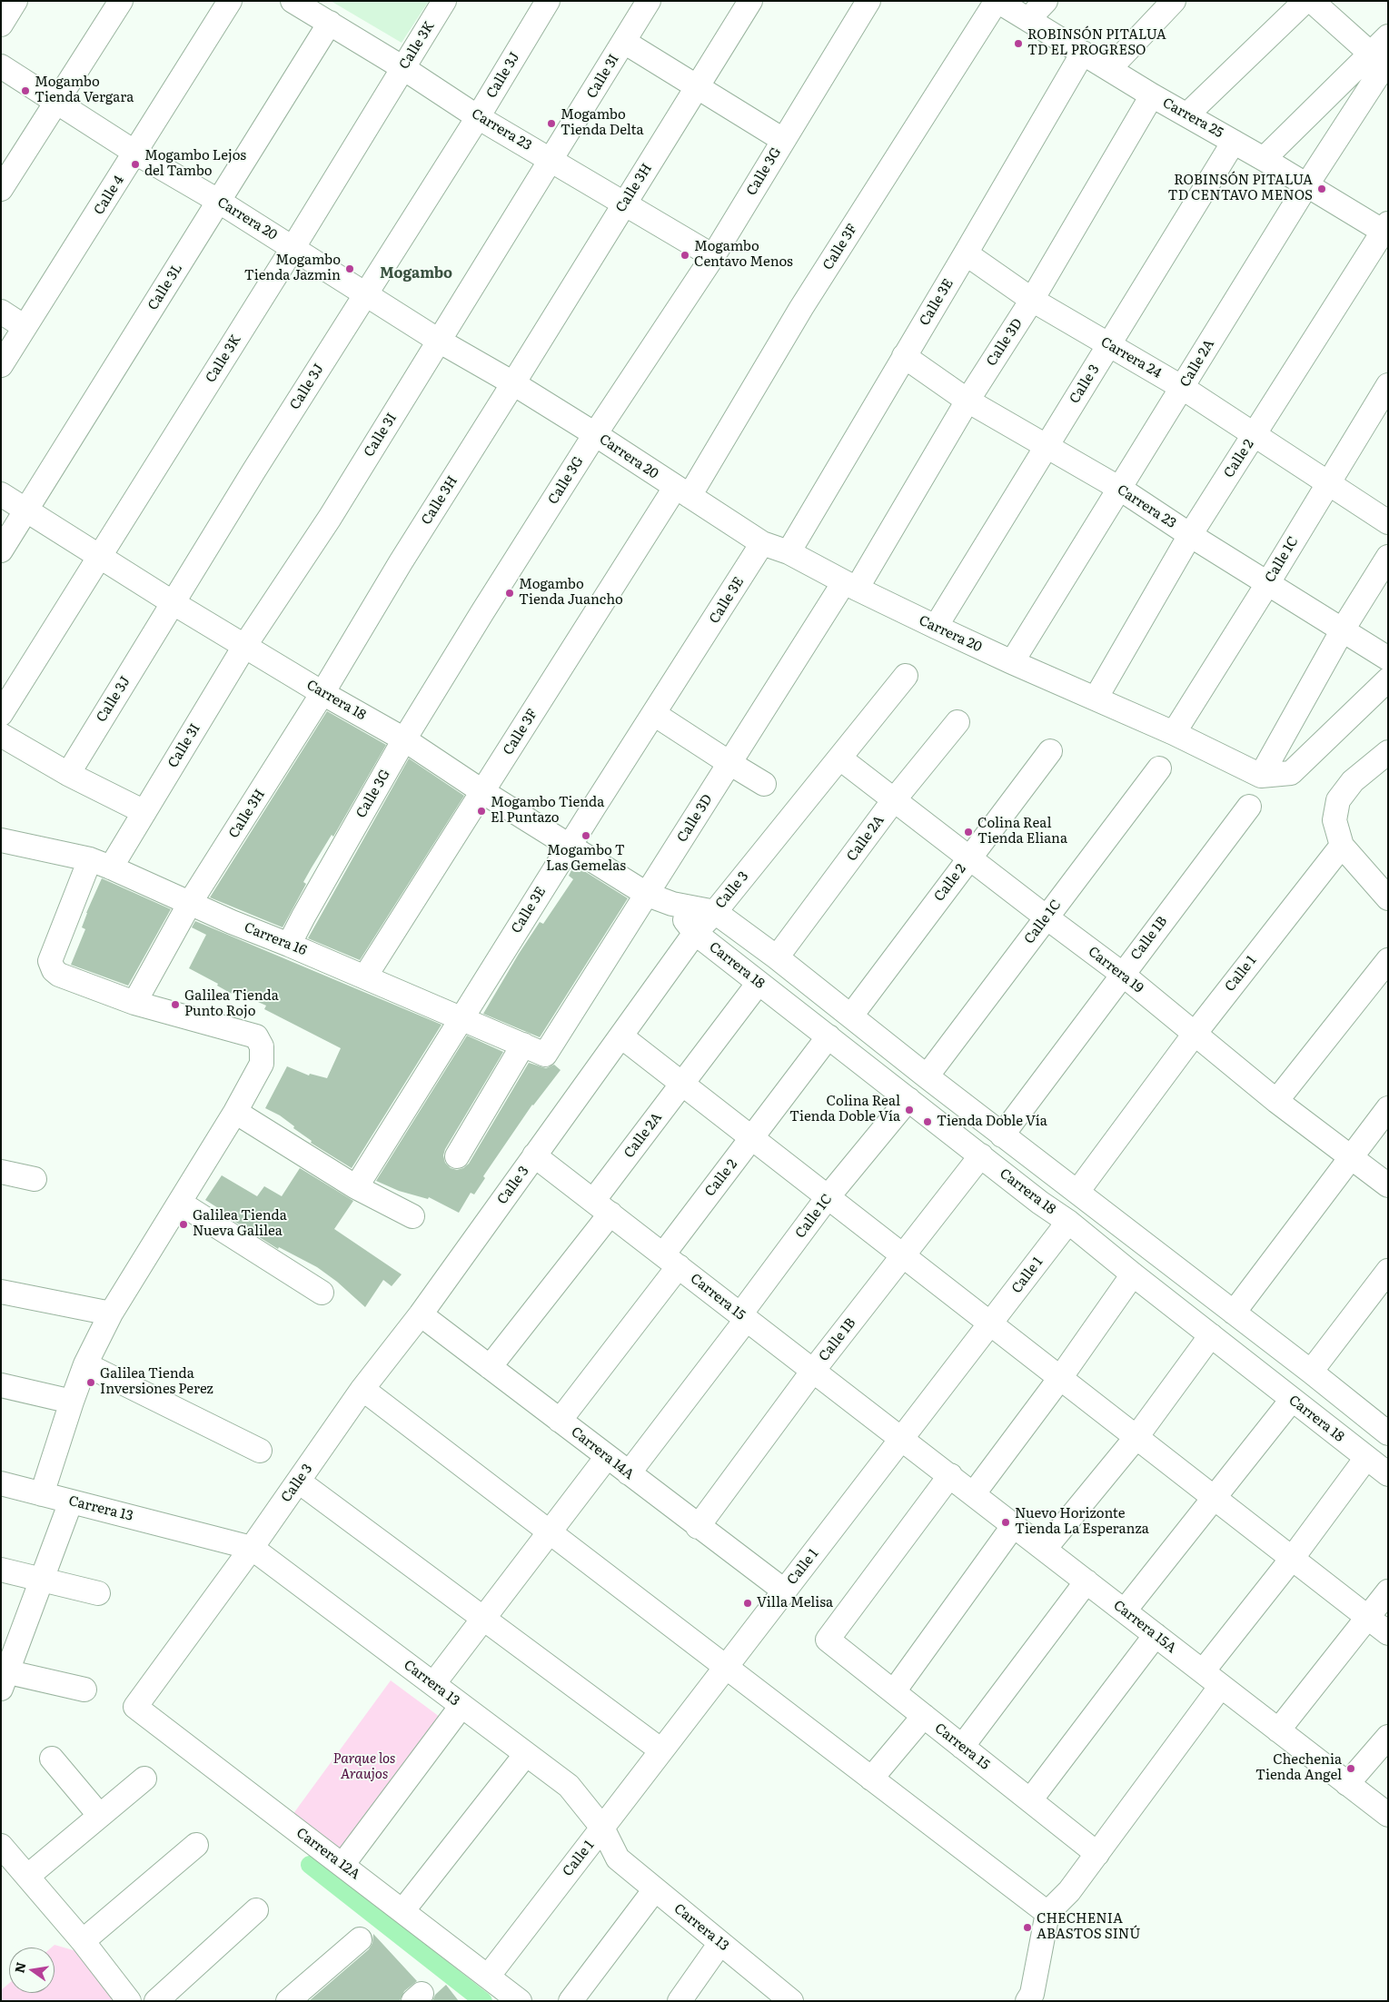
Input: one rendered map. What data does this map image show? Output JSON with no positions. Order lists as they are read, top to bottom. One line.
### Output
{"streets":{"street":["Calle 3K","Calle 3J","Calle 3I","Carrera 25","Carrera 23","Calle 3G","Calle 3H","Calle 4","Carrera 20","Calle 3F","Calle 3L","Calle 3E","Calle 3D","Carrera 24","Calle 2A","Calle 3","Calle 2","Calle 1C","Carrera 18","Calle 1B","Carrera 16","Carrera 19","Calle 1","Carrera 15","Carrera 14A","Carrera 13","Carrera 15A","Carrera 12A"]},"crossings":[["Calle 3K","Carrera 23"],["Calle 3K","Carrera 20"],["Calle 3K","Carrera 18"],["Calle 3J","Carrera 23"],["Calle 3J","Carrera 20"],["Calle 3J","Carrera 18"],["Calle 3I","Carrera 23"],["Calle 3I","Calle 3H"],["Calle 3I","Carrera 20"],["Calle 3I","Carrera 18"],["Calle 3I","Carrera 16"],["Carrera 25","Calle 3F"],["Carrera 25","Calle 3E"],["Carrera 25","Calle 3D"],["Carrera 25","Calle 2A"],["Carrera 25","Calle 3"],["Carrera 25","Calle 2"],["Carrera 23","Calle 3G"],["Carrera 23","Calle 3H"],["Carrera 23","Calle 3L"],["Carrera 23","Calle 3E"],["Carrera 23","Calle 3D"],["Carrera 23","Calle 2A"],["Carrera 23","Calle 3"],["Carrera 23","Calle 2"],["Carrera 23","Calle 1C"],["Calle 3G","Carrera 20"],["Calle 3G","Carrera 18"],["Calle 3G","Carrera 16"],["Calle 3H","Carrera 20"],["Calle 3H","Carrera 18"],["Calle 3H","Carrera 16"],["Calle 4","Carrera 20"],["Carrera 20","Calle 3F"],["Carrera 20","Calle 3L"],["Carrera 20","Calle 3E"],["Carrera 20","Calle 3D"],["Carrera 20","Calle 2A"],["Carrera 20","Calle 3"],["Carrera 20","Calle 2"],["Carrera 20","Calle 1C"],["Calle 3F","Carrera 18"],["Calle 3F","Carrera 16"],["Calle 3L","Carrera 18"],["Calle 3E","Carrera 24"],["Calle 3E","Carrera 18"],["Calle 3E","Carrera 16"],["Calle 3D","Carrera 24"],["Calle 3D","Carrera 18"],["Calle 3D","Carrera 16"],["Carrera 24","Calle 2A"],["Carrera 24","Calle 3"],["Carrera 24","Calle 2"],["Carrera 24","Calle 1C"],["Calle 2A","Carrera 18"],["Calle 2A","Carrera 19"],["Calle 2A","Carrera 15"],["Calle 2A","Carrera 14A"],["Calle 3","Carrera 18"],["Calle 3","Carrera 19"],["Calle 3","Carrera 15"],["Calle 3","Carrera 14A"],["Calle 3","Carrera 13"],["Calle 3","Carrera 12A"],["Calle 2","Carrera 18"],["Calle 2","Carrera 19"],["Calle 2","Carrera 15"],["Calle 2","Carrera 14A"],["Calle 1C","Carrera 18"],["Calle 1C","Carrera 19"],["Calle 1C","Carrera 15"],["Calle 1C","Carrera 14A"],["Carrera 18","Calle 1B"],["Carrera 18","Calle 1"],["Calle 1B","Carrera 19"],["Calle 1B","Carrera 15"],["Calle 1B","Carrera 14A"],["Carrera 19","Calle 1"],["Calle 1","Carrera 15"],["Calle 1","Carrera 14A"],["Calle 1","Carrera 13"],["Calle 1","Carrera 15A"],["Calle 1","Carrera 12A"],["Carrera 15","Carrera 15A"]],"districts":["Mogambo"],"parks":["Parque los Araujos"],"places":["ROBINSÓN PITALUA TD EL PROGRESO","Mogambo Tienda Vergara","Mogambo Tienda Delta","Mogambo Lejos del Tambo","ROBINSÓN PITALUA TD CENTAVO MENOS","Mogambo Centavo Menos","Mogambo Tienda Jazmin","Mogambo Tienda Juancho","Mogambo Tienda El Puntazo","Colina Real Tienda Eliana","Mogambo T Las Gemelas","Galilea Tienda Punto Rojo","Colina Real Tienda Doble Vía","Tienda Doble Vía","Galilea Tienda Nueva Galilea","Galilea Tienda Inversiones Perez","Nuevo Horizonte Tienda La Esperanza","Villa Melisa","Chechenia Tienda Angel","CHECHENIA ABASTOS SINÚ"],"north":"left"}
